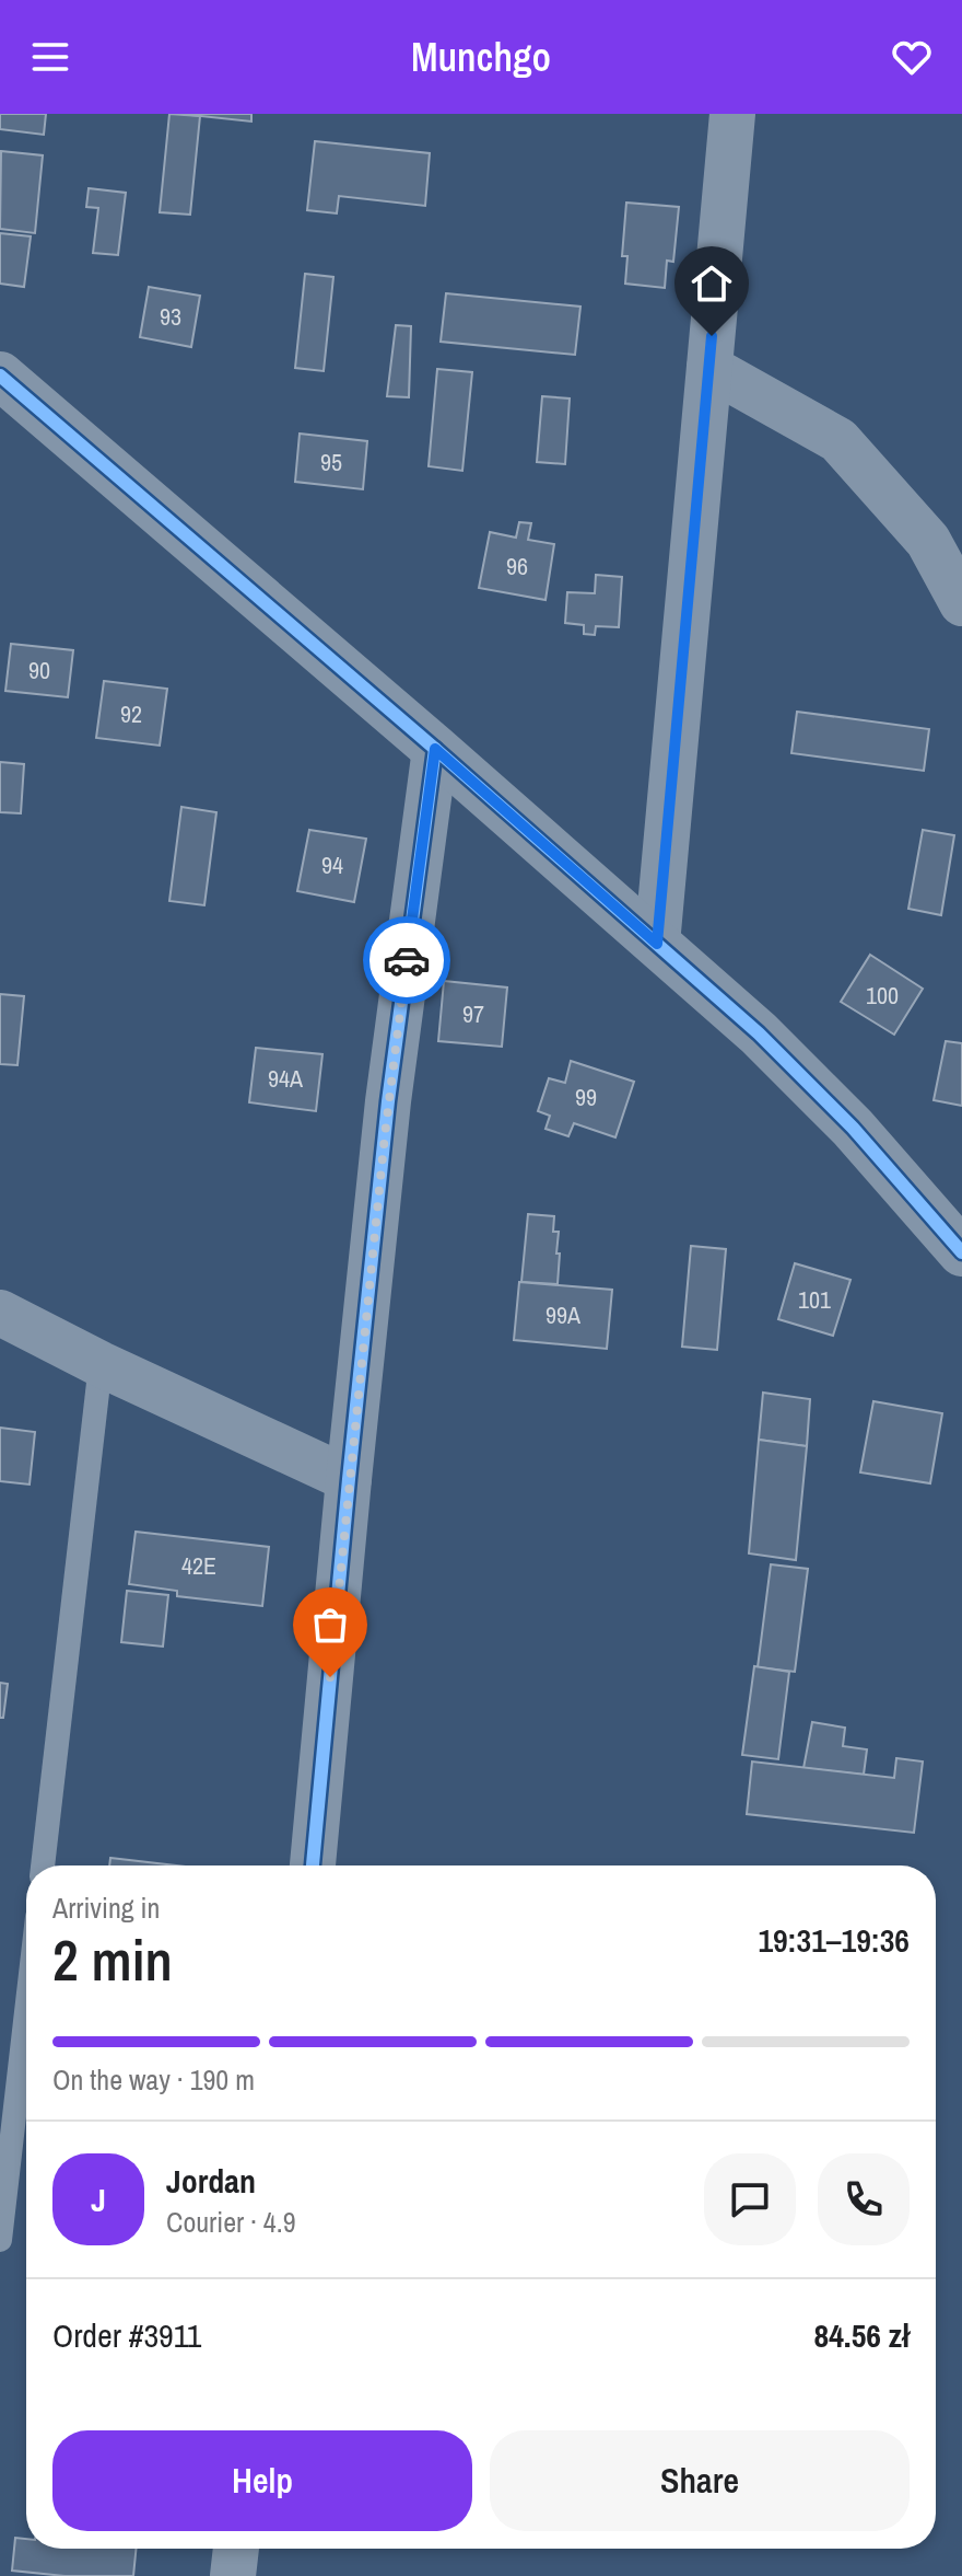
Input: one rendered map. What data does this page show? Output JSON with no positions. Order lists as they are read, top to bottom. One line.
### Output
{"house_numbers":["93","95","96","90","92","94","100","97","94A","99","101","99A","42E"],"page":{"header":"Munchgo","heading":["2 min","Arriving in","19:31–19:36"],"panel":["Jordan","Courier · 4.9","Order #3911","84.56 zł"],"bar":"On the way · 190 m","round":"J","buttons":["Help","Share"]}}
